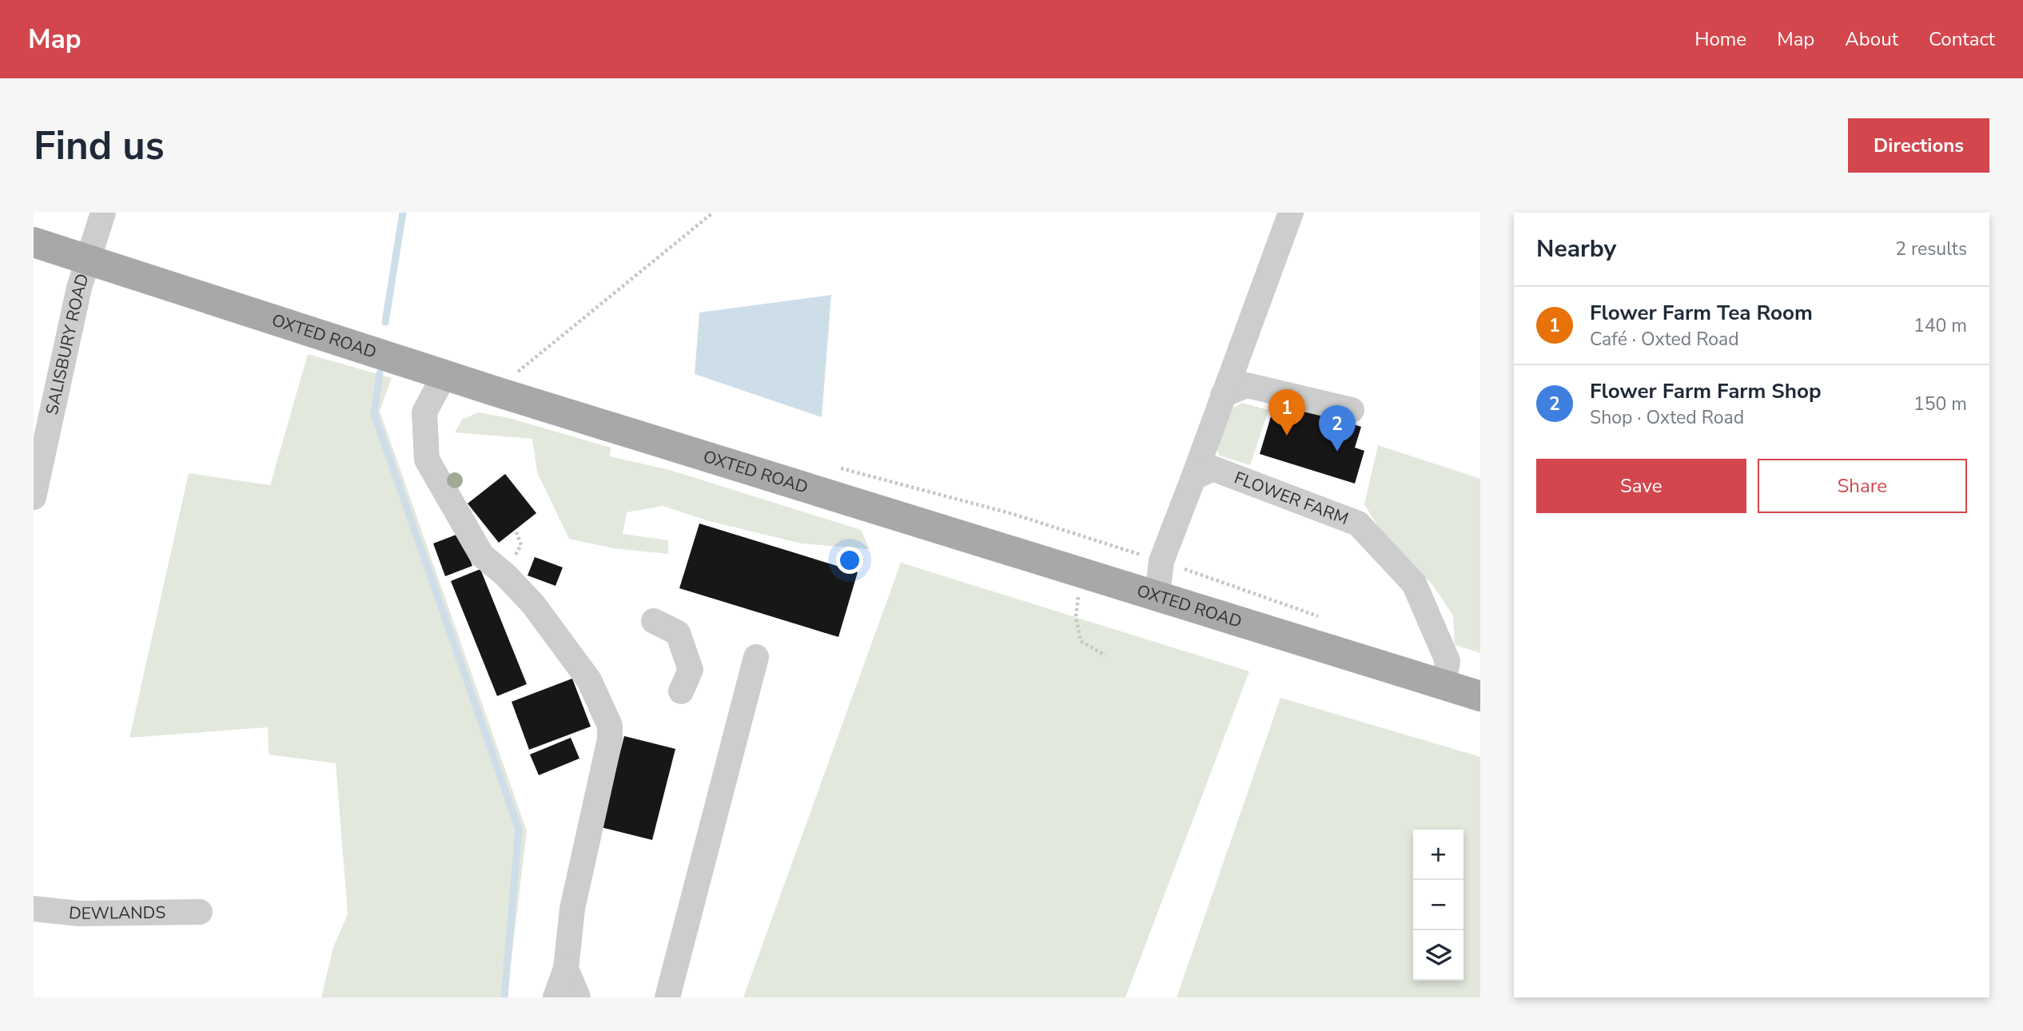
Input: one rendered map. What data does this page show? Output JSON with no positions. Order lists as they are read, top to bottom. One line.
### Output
{"streets":{"main road":["OXTED ROAD"],"street":["SALISBURY ROAD","FLOWER FARM","DEWLANDS"]},"crossings":[["OXTED ROAD","SALISBURY ROAD"],["OXTED ROAD","FLOWER FARM"]],"page":{"header":"Map","nav":["Home","Map","About","Contact"],"buttons":["Directions",["Save","Share"]],"title":"Find us","heading":["Nearby","2 results"],"list":[{"mark":"1","name":"Flower Farm Tea Room","note":"Café · Oxted Road","value":"140 m"},{"mark":"2","name":"Flower Farm Farm Shop","note":"Shop · Oxted Road","value":"150 m"}],"pins":["1","2"],"map_buttons":["+","−"]}}
